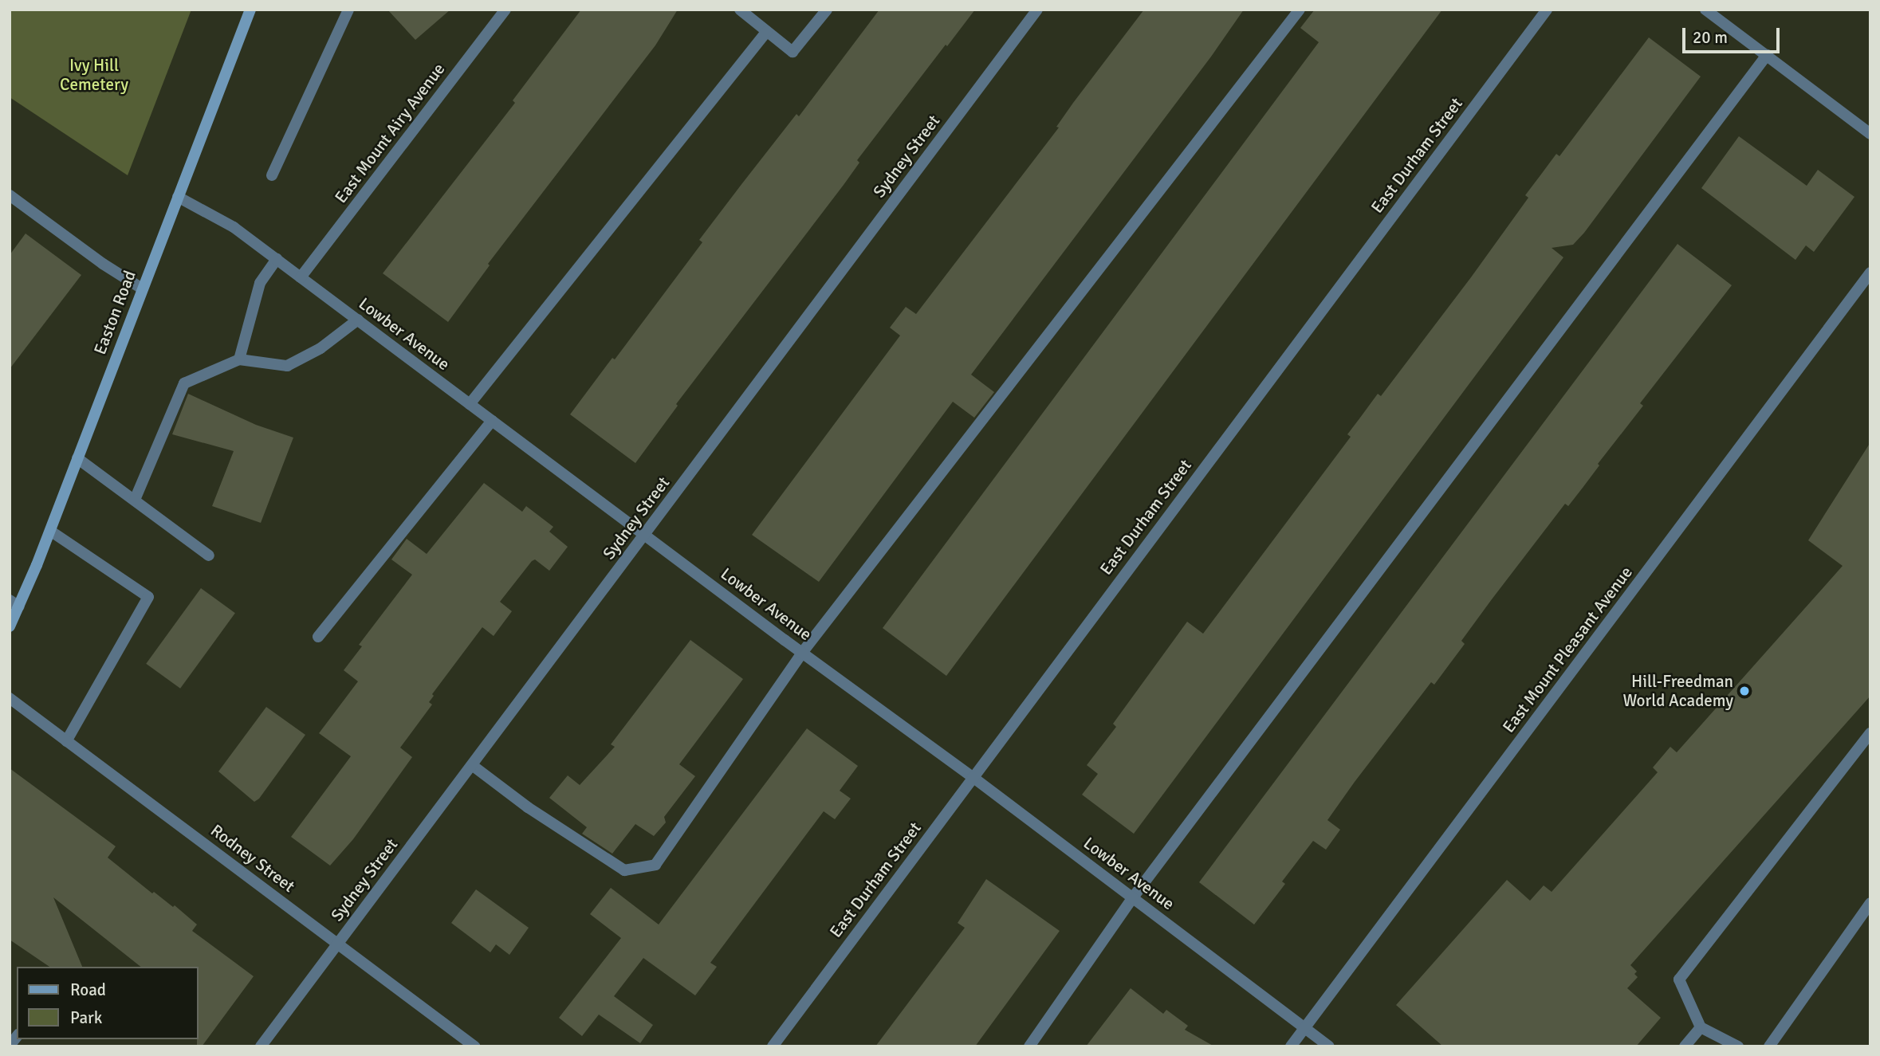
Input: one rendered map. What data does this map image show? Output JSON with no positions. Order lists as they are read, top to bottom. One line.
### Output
{"streets":{"main road":["Easton Road"],"street":["East Mount Airy Avenue","East Durham Street","Sydney Street","Lowber Avenue","East Mount Pleasant Avenue","Rodney Street"]},"crossings":[["East Mount Airy Avenue","Lowber Avenue"],["East Durham Street","Lowber Avenue"],["Sydney Street","Lowber Avenue"],["Sydney Street","Rodney Street"],["Easton Road","Lowber Avenue"],["Lowber Avenue","East Mount Pleasant Avenue"]],"parks":["Ivy Hill Cemetery"],"places":["Hill-Freedman World Academy"],"legend":["Road","Park"],"scale_bar":"20 m"}
